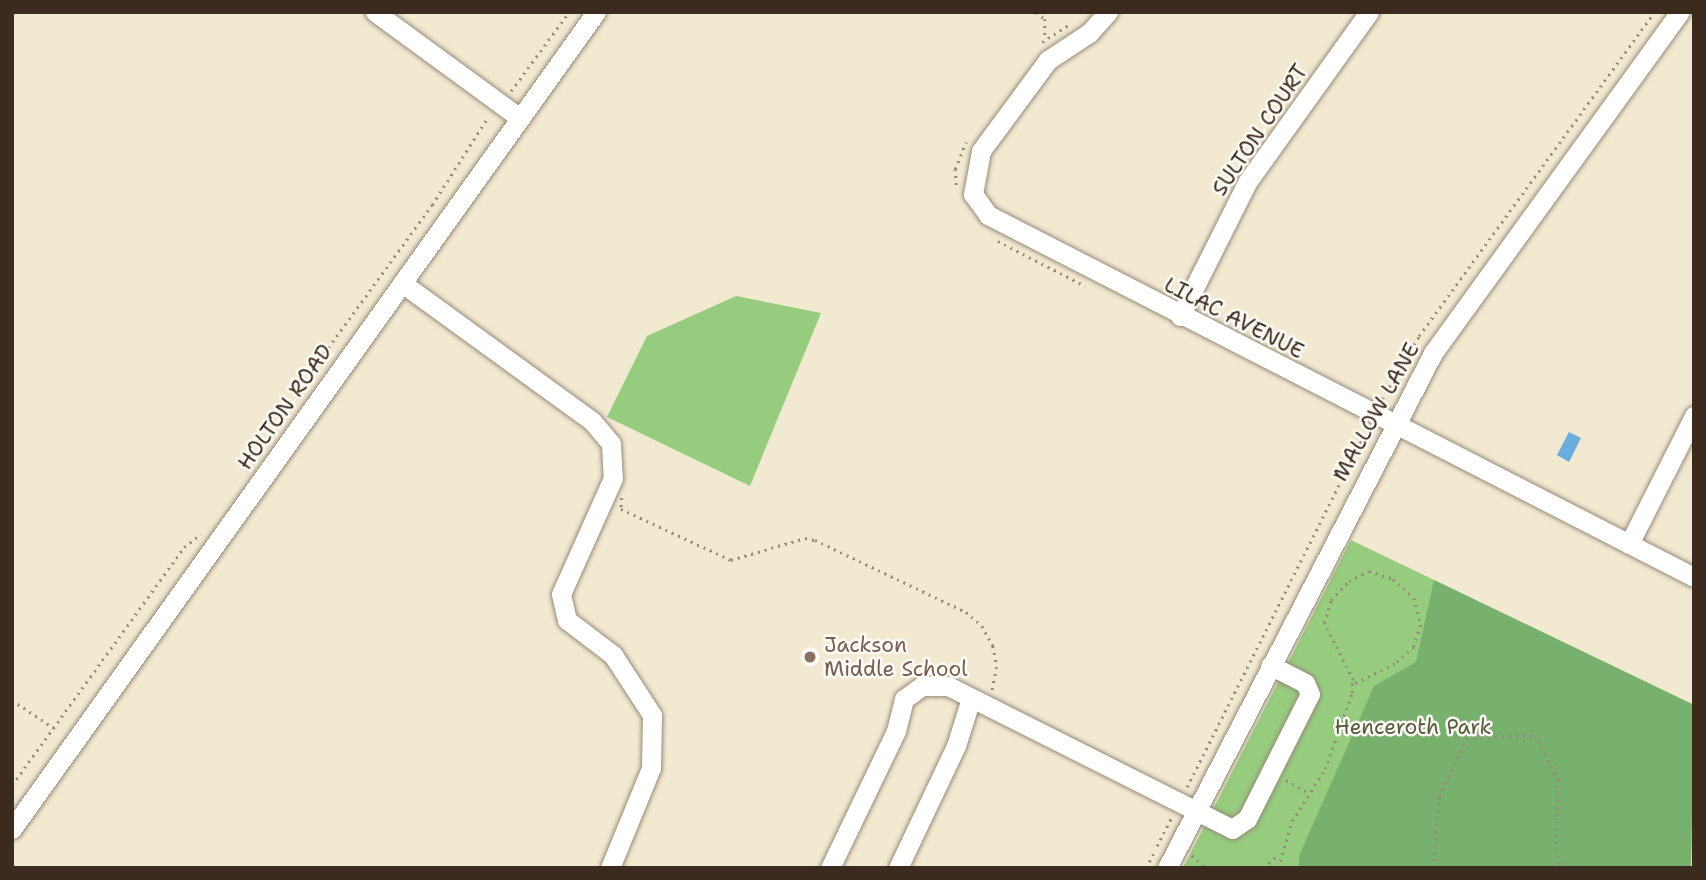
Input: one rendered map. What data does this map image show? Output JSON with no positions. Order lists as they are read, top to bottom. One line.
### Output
{"streets":{"street":["SULTON COURT","LILAC AVENUE","HOLTON ROAD","MALLOW LANE"]},"crossings":[["SULTON COURT","LILAC AVENUE"],["LILAC AVENUE","MALLOW LANE"]],"parks":["Henceroth Park"],"places":["Jackson Middle School"]}
